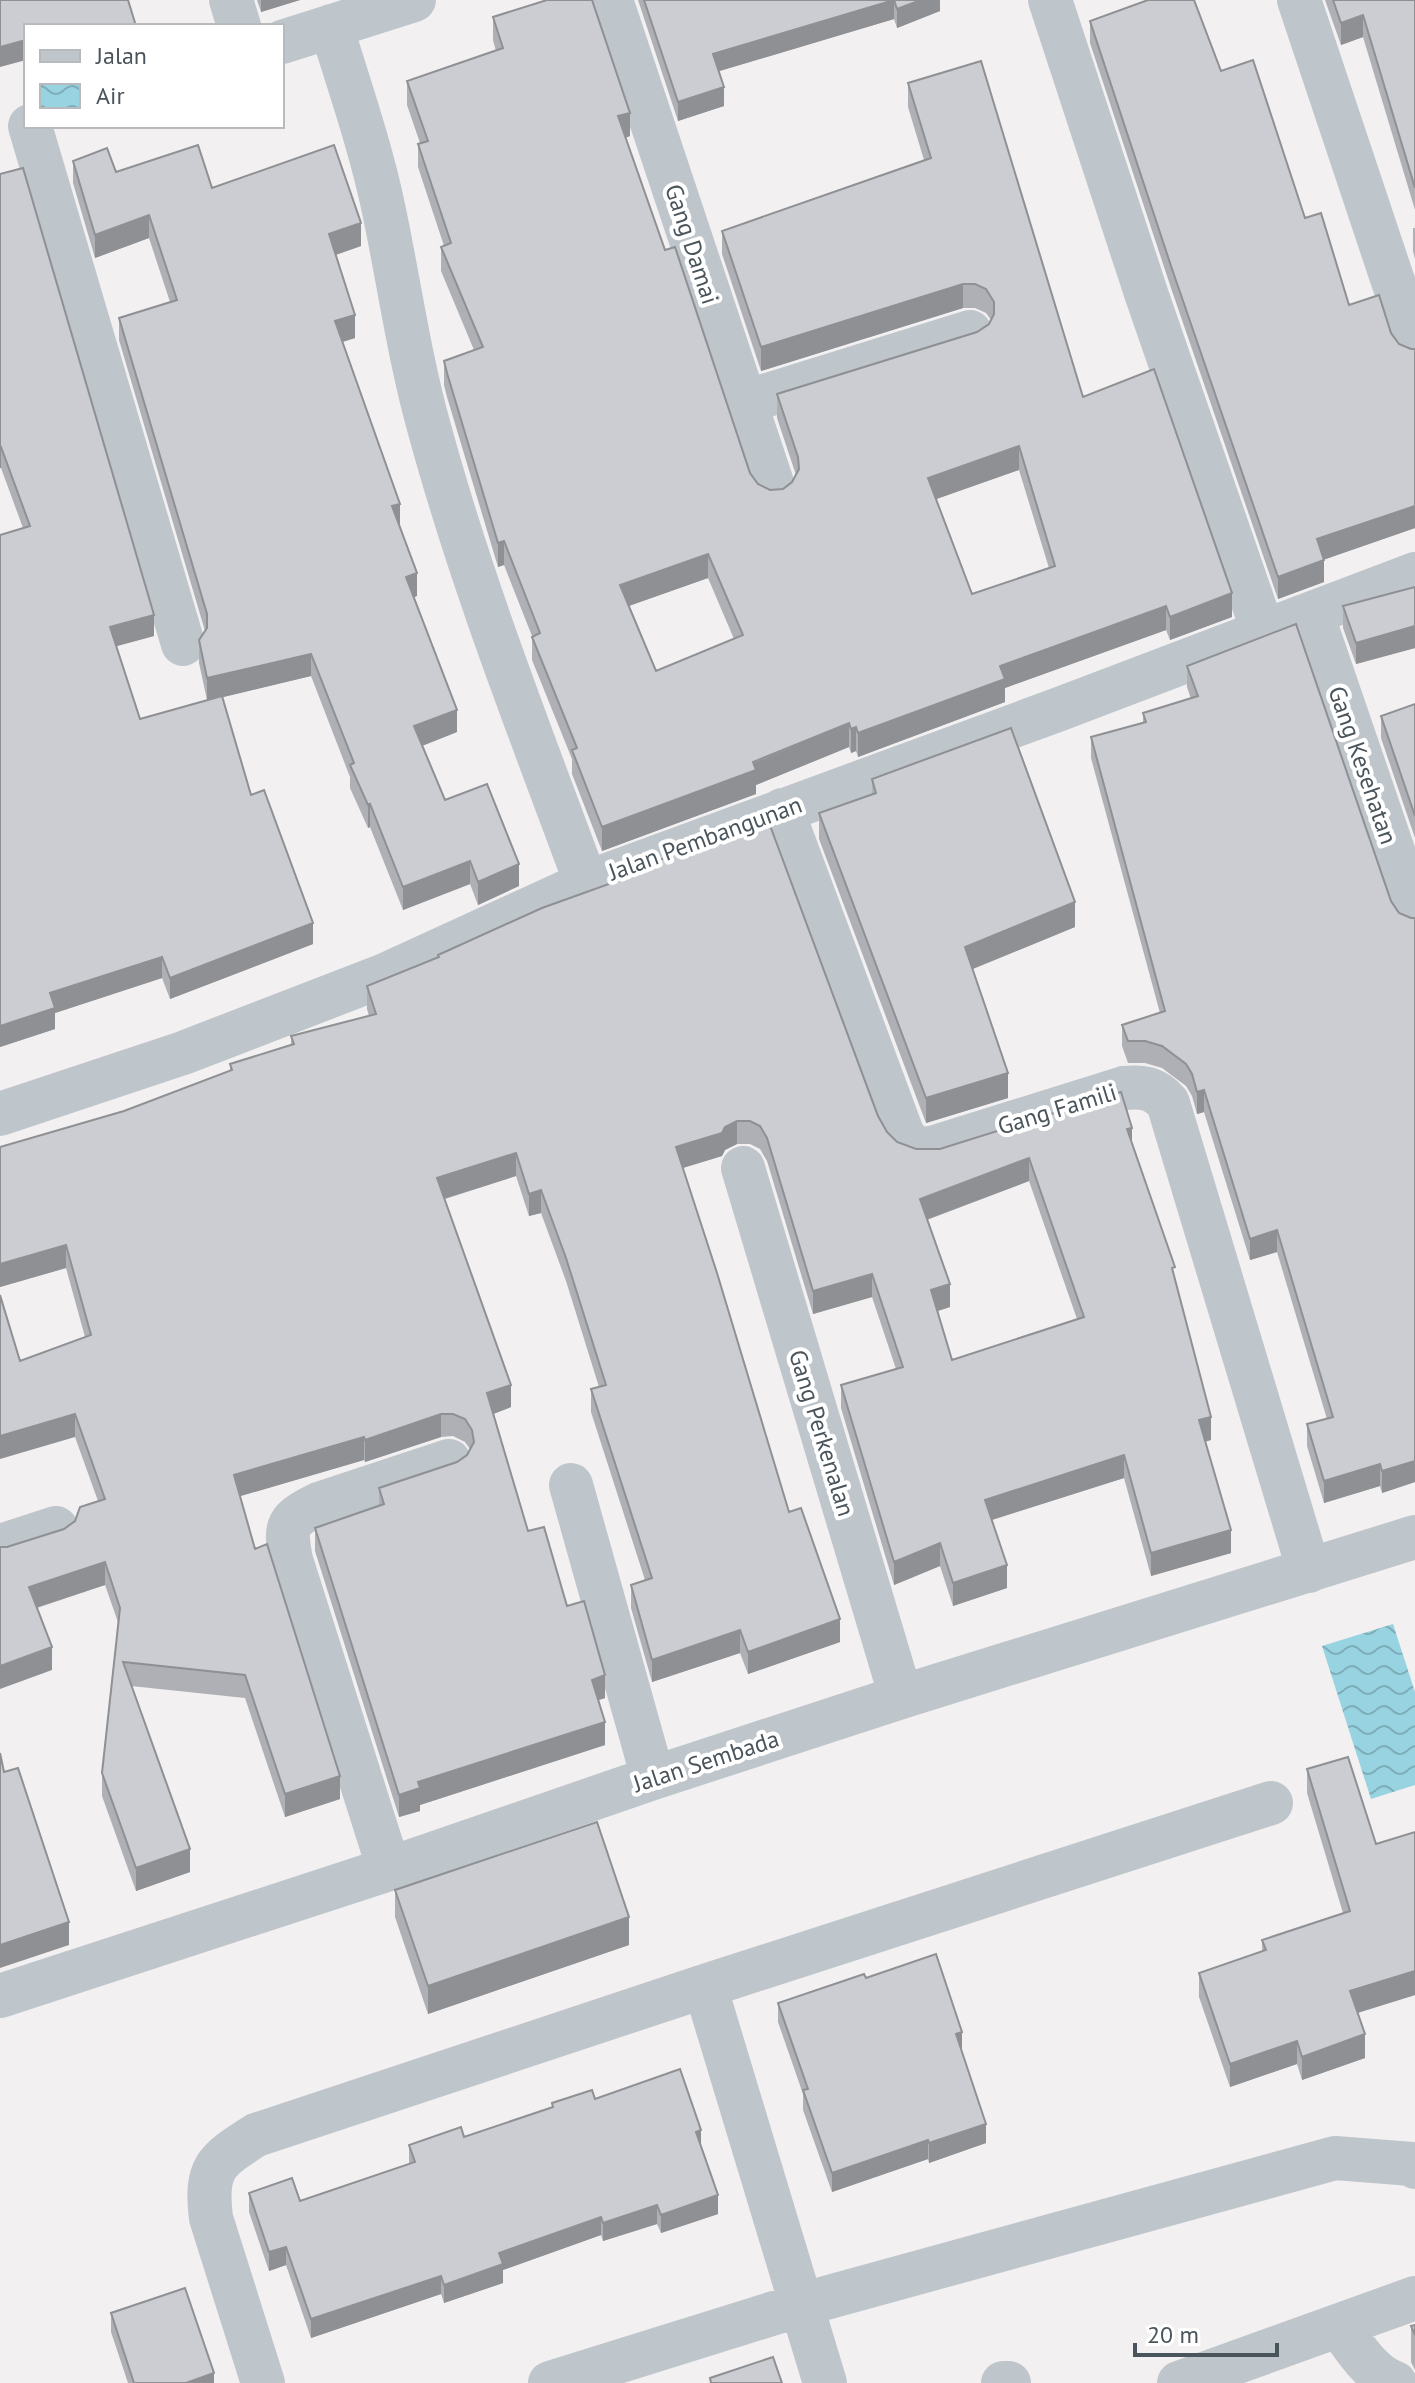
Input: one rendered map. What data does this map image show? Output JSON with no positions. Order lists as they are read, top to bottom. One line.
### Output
{"streets":{"street":["Gang Damai","Gang Kesehatan","Jalan Pembangunan","Gang Famili","Gang Perkenalan","Jalan Sembada"]},"crossings":[["Gang Kesehatan","Jalan Pembangunan"],["Jalan Pembangunan","Gang Famili"],["Gang Famili","Jalan Sembada"],["Gang Perkenalan","Jalan Sembada"]],"legend":["Jalan","Air"],"scale_bar":"20 m"}
